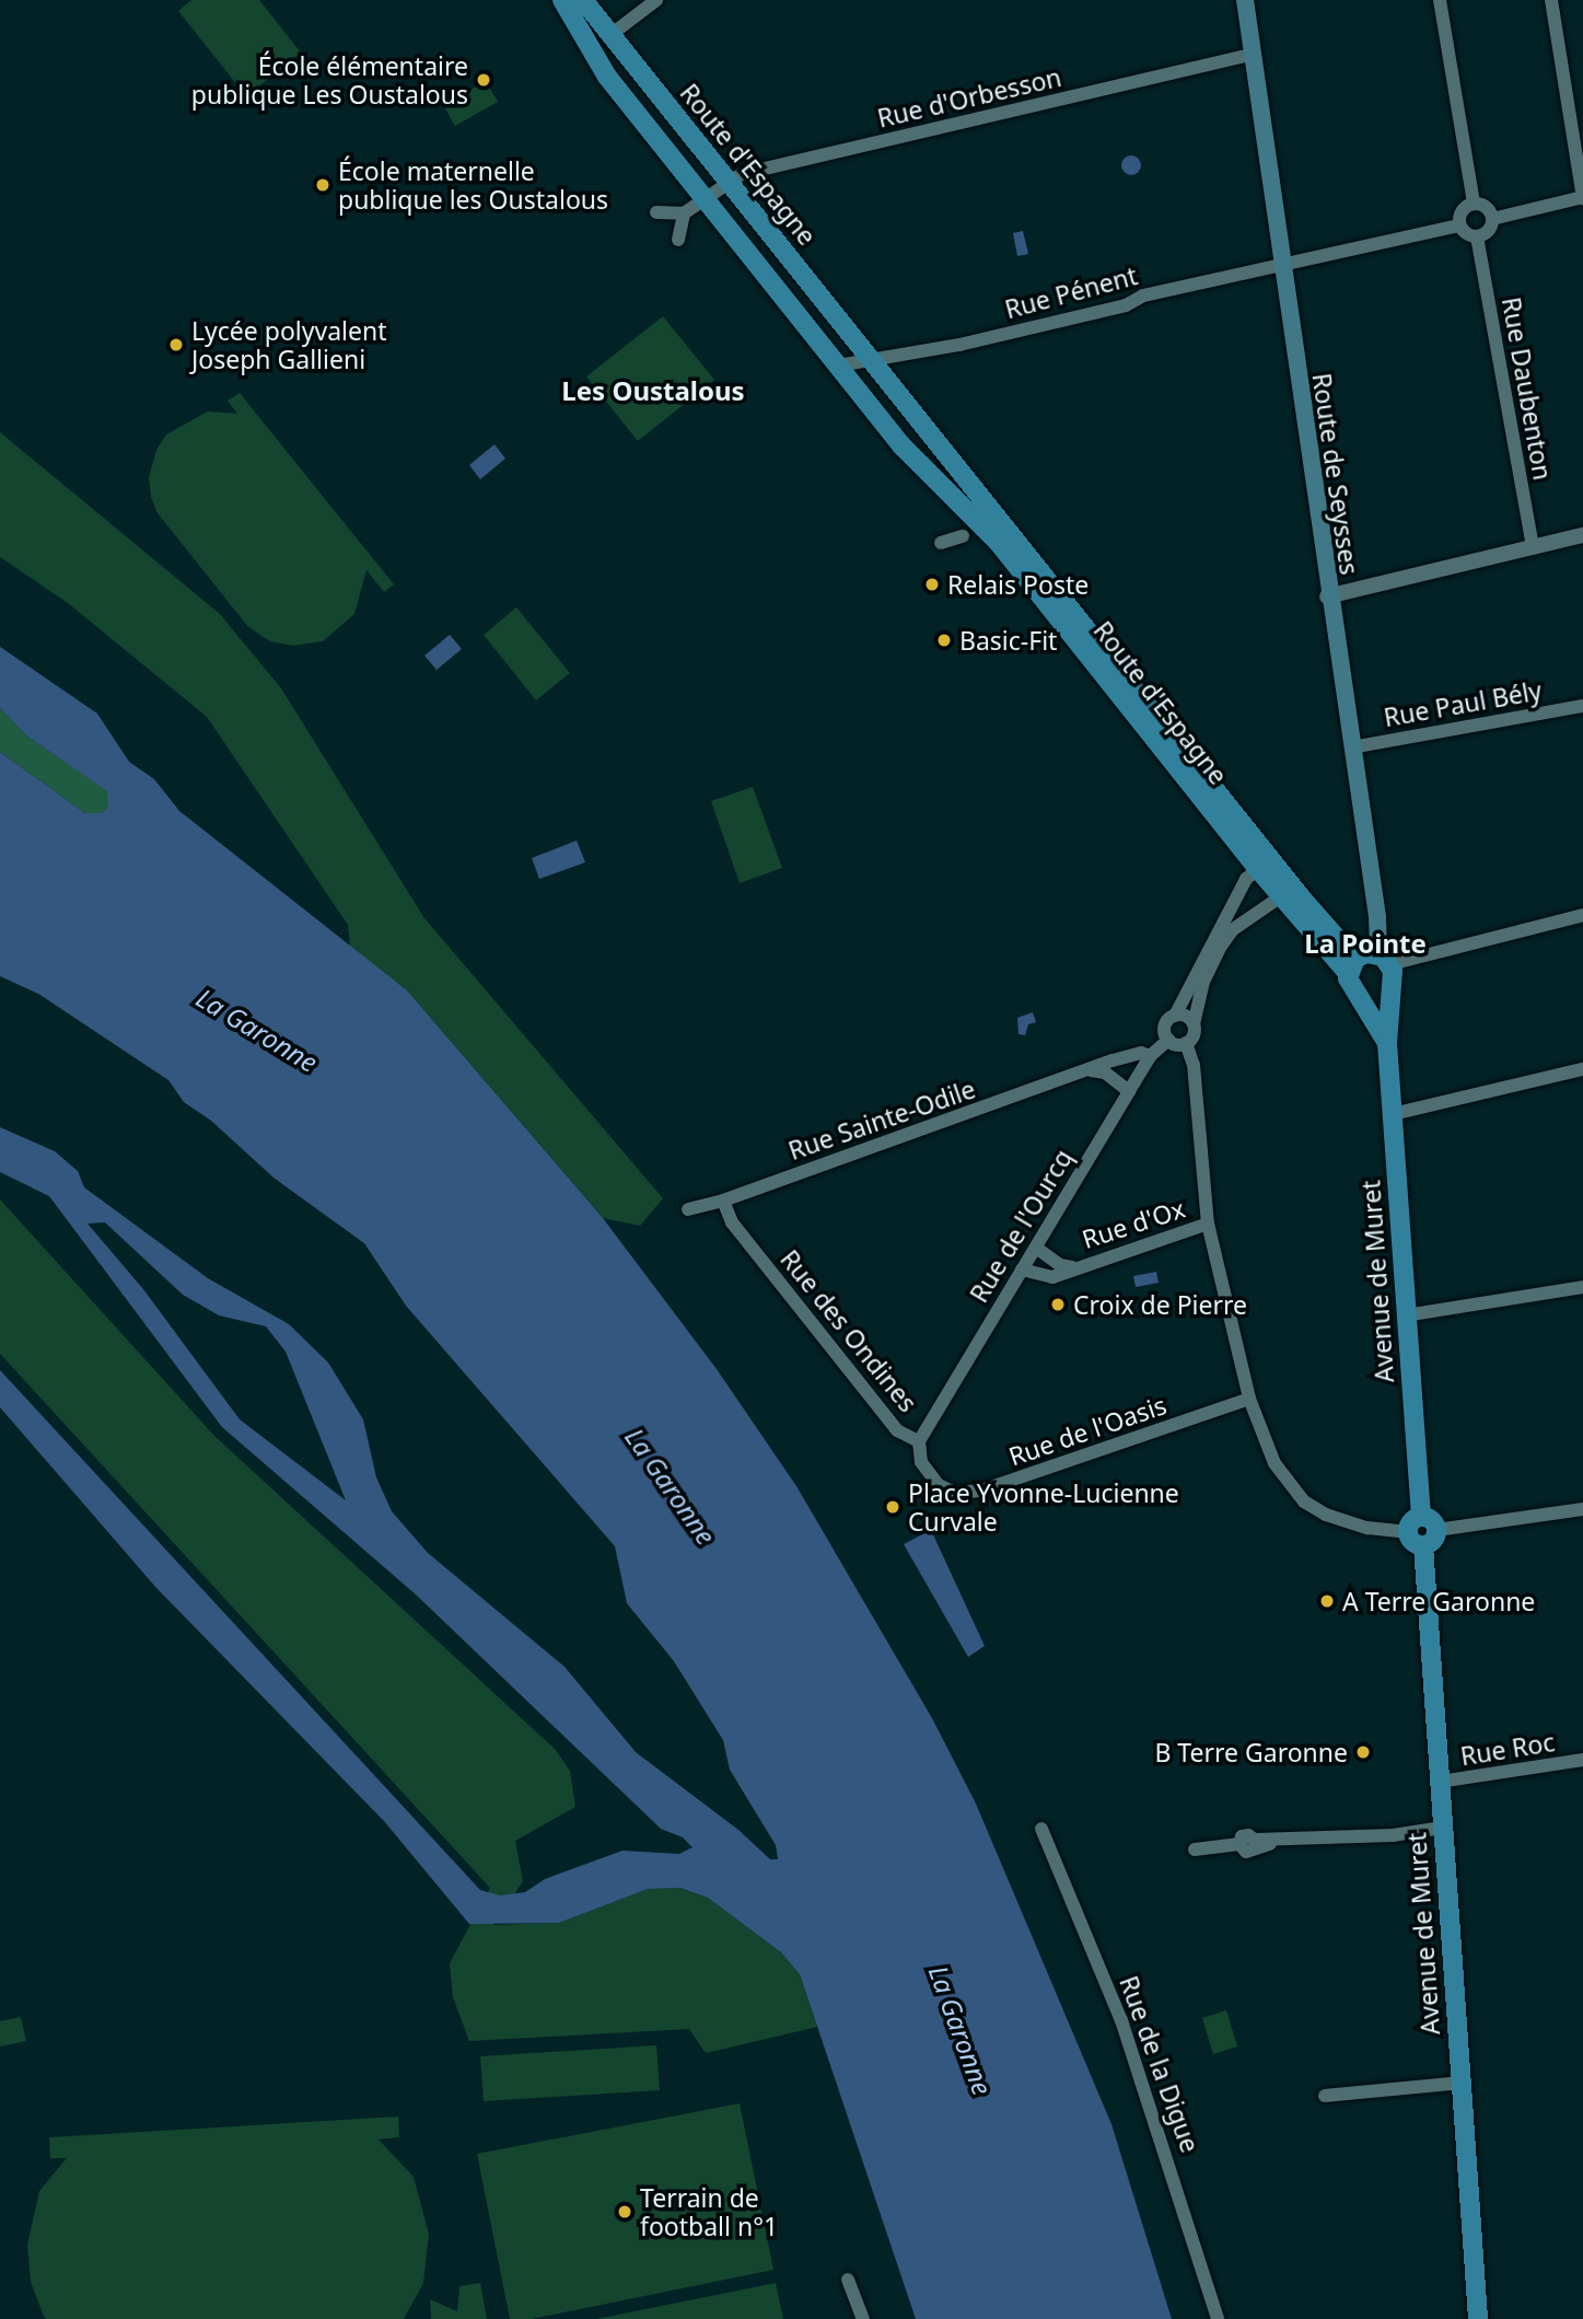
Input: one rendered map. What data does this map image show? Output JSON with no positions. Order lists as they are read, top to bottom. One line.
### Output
{"streets":{"main road":["Route d'Espagne","Route de Seysses","Avenue de Muret"],"street":["Rue d'Orbesson","Rue Pénent","Rue Daubenton","Rue Paul Bély","Rue Sainte-Odile","Rue d'Ox","Rue de l'Ourcq","Rue des Ondines","Rue de l'Oasis","Rue Roc","Rue de la Digue"]},"crossings":[["Rue d'Orbesson","Route d'Espagne"],["Rue d'Orbesson","Route de Seysses"],["Route d'Espagne","Rue Pénent"],["Route d'Espagne","Route de Seysses"],["Route d'Espagne","Avenue de Muret"],["Rue Pénent","Rue Daubenton"],["Rue Pénent","Route de Seysses"],["Route de Seysses","Rue Paul Bély"],["Route de Seysses","Avenue de Muret"],["Rue Sainte-Odile","Rue de l'Ourcq"],["Rue Sainte-Odile","Rue des Ondines"],["Rue d'Ox","Rue de l'Ourcq"],["Rue de l'Ourcq","Rue des Ondines"],["Avenue de Muret","Rue Roc"],["Rue des Ondines","Rue de l'Oasis"]],"districts":["Les Oustalous","La Pointe"],"water":["La Garonne"],"places":["École élémentaire publique Les Oustalous","École maternelle publique les Oustalous","Lycée polyvalent Joseph Gallieni","Relais Poste","Basic-Fit","Croix de Pierre","Place Yvonne-Lucienne Curvale","A Terre Garonne","B Terre Garonne","Terrain de football n°1"]}
